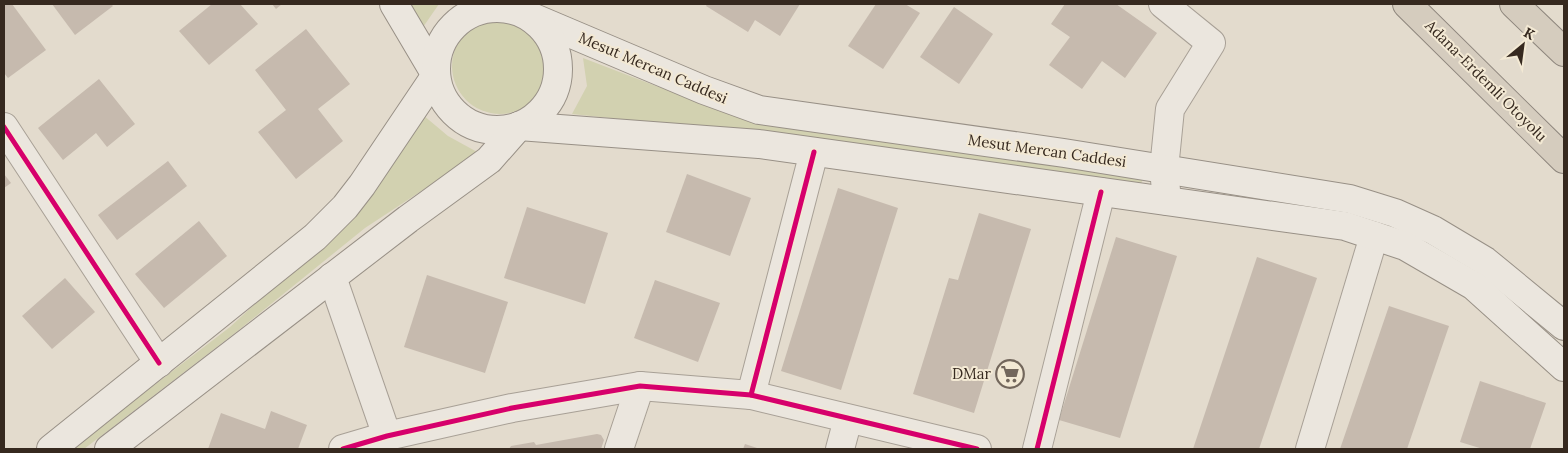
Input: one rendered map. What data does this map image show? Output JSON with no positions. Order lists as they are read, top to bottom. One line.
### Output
{"streets":{"highway":["Adana-Erdemli Otoyolu"],"main road":["Mesut Mercan Caddesi"]},"places":{"supermarket":["DMar"]},"north":"top right"}
